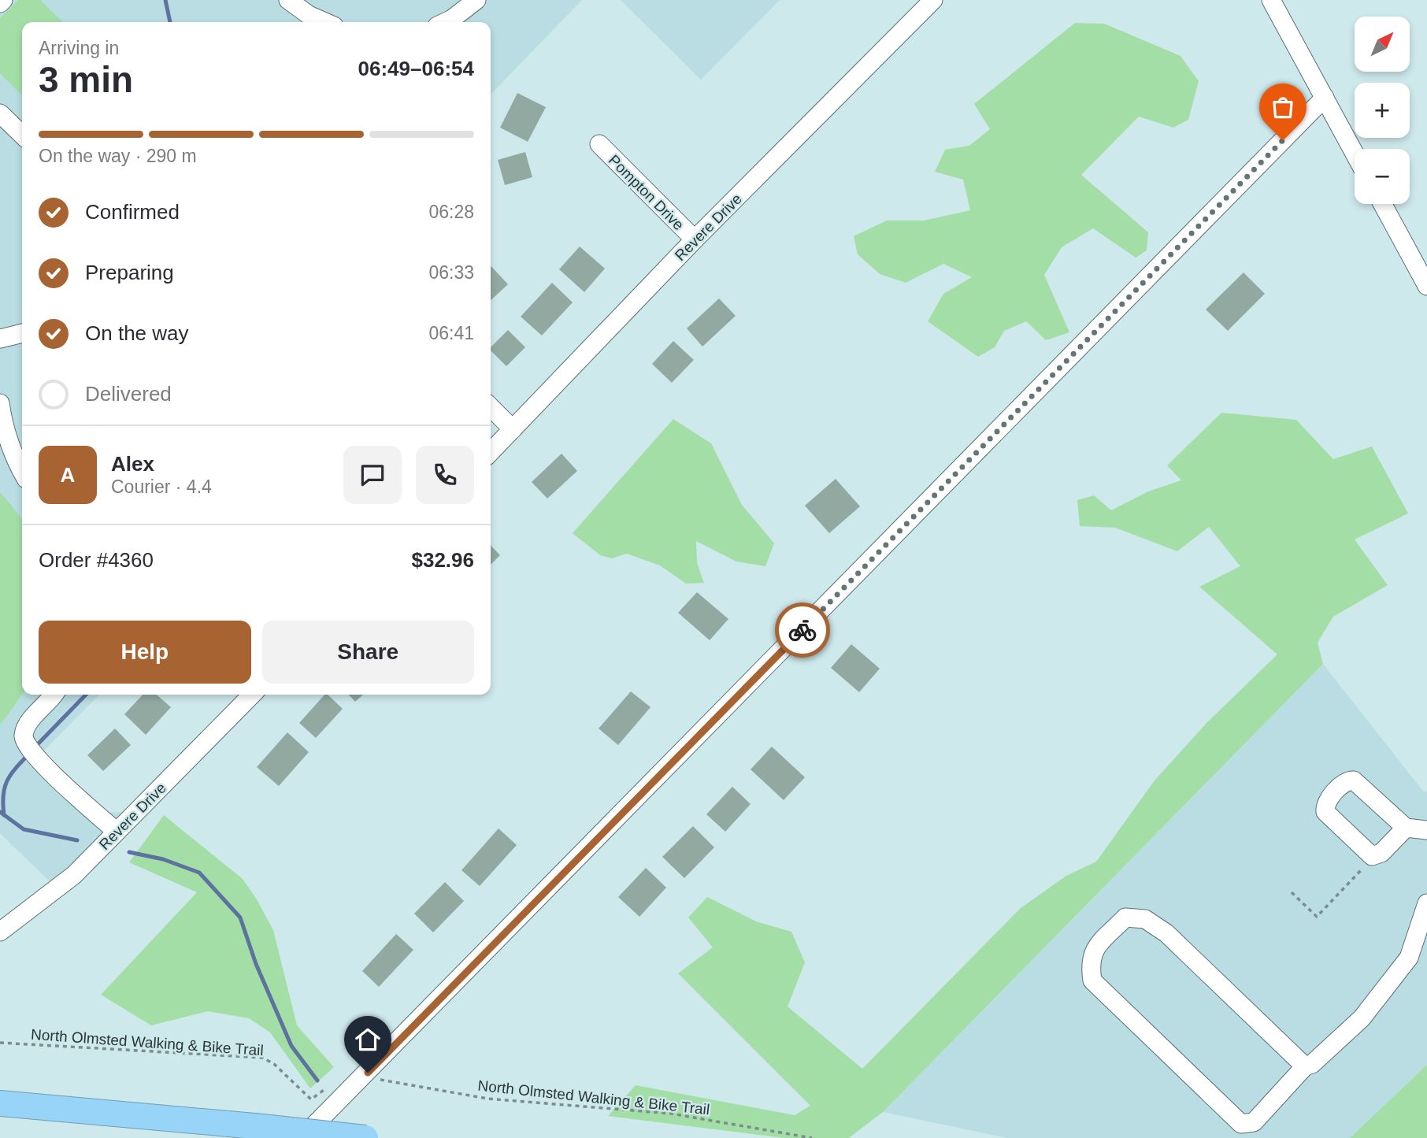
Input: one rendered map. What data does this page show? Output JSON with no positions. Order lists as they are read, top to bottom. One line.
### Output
{"streets":{"street":["Pompton Drive","Revere Drive"],"path":["North Olmsted Walking & Bike Trail"]},"crossings":[["Pompton Drive","Revere Drive"]],"north":"top right","page":{"map_buttons":["+","−"],"heading":["3 min","Arriving in","06:49–06:54"],"panel":["Alex","Courier · 4.4","Order #4360","$32.96"],"bar":"On the way · 290 m","list":[["Confirmed","06:28"],["Preparing","06:33"],["On the way","06:41"],"Delivered"],"round":"A","buttons":["Help","Share"]}}
